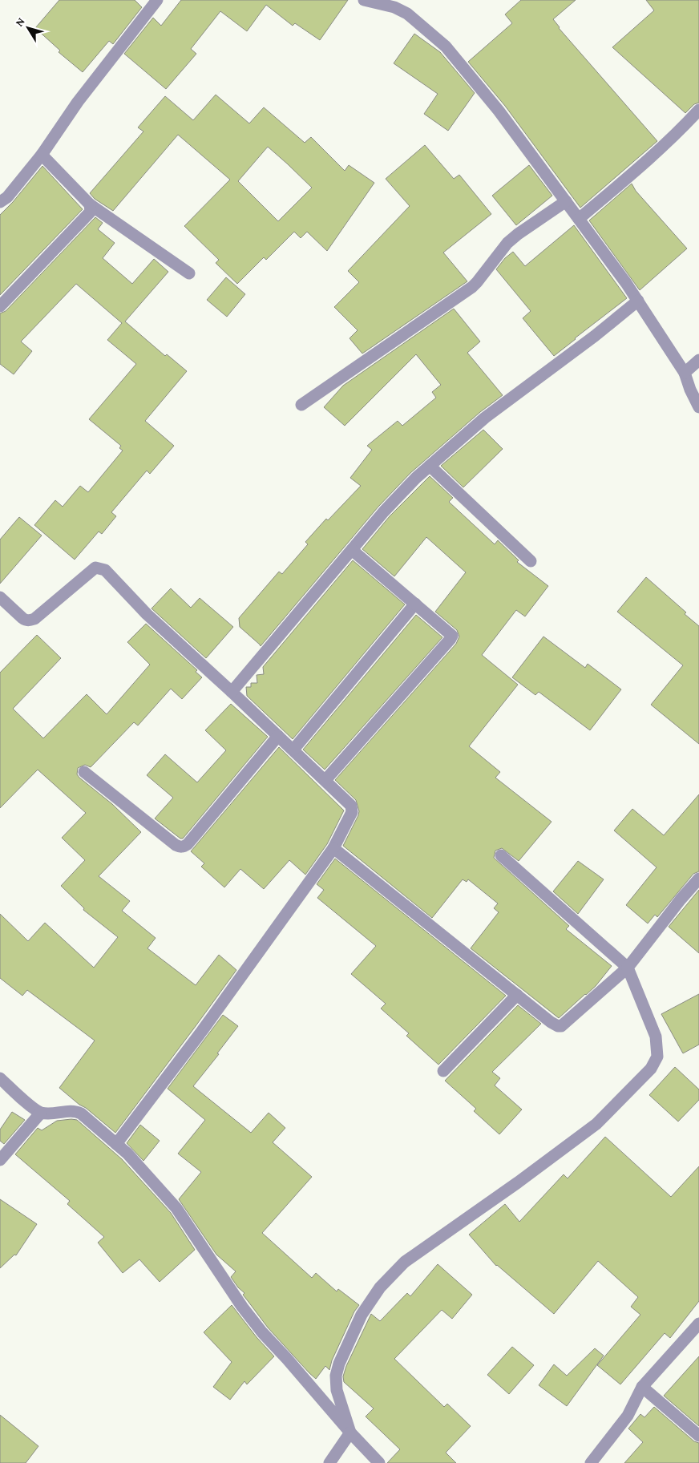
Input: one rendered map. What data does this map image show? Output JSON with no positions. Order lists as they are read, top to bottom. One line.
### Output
{"north":"top left"}
